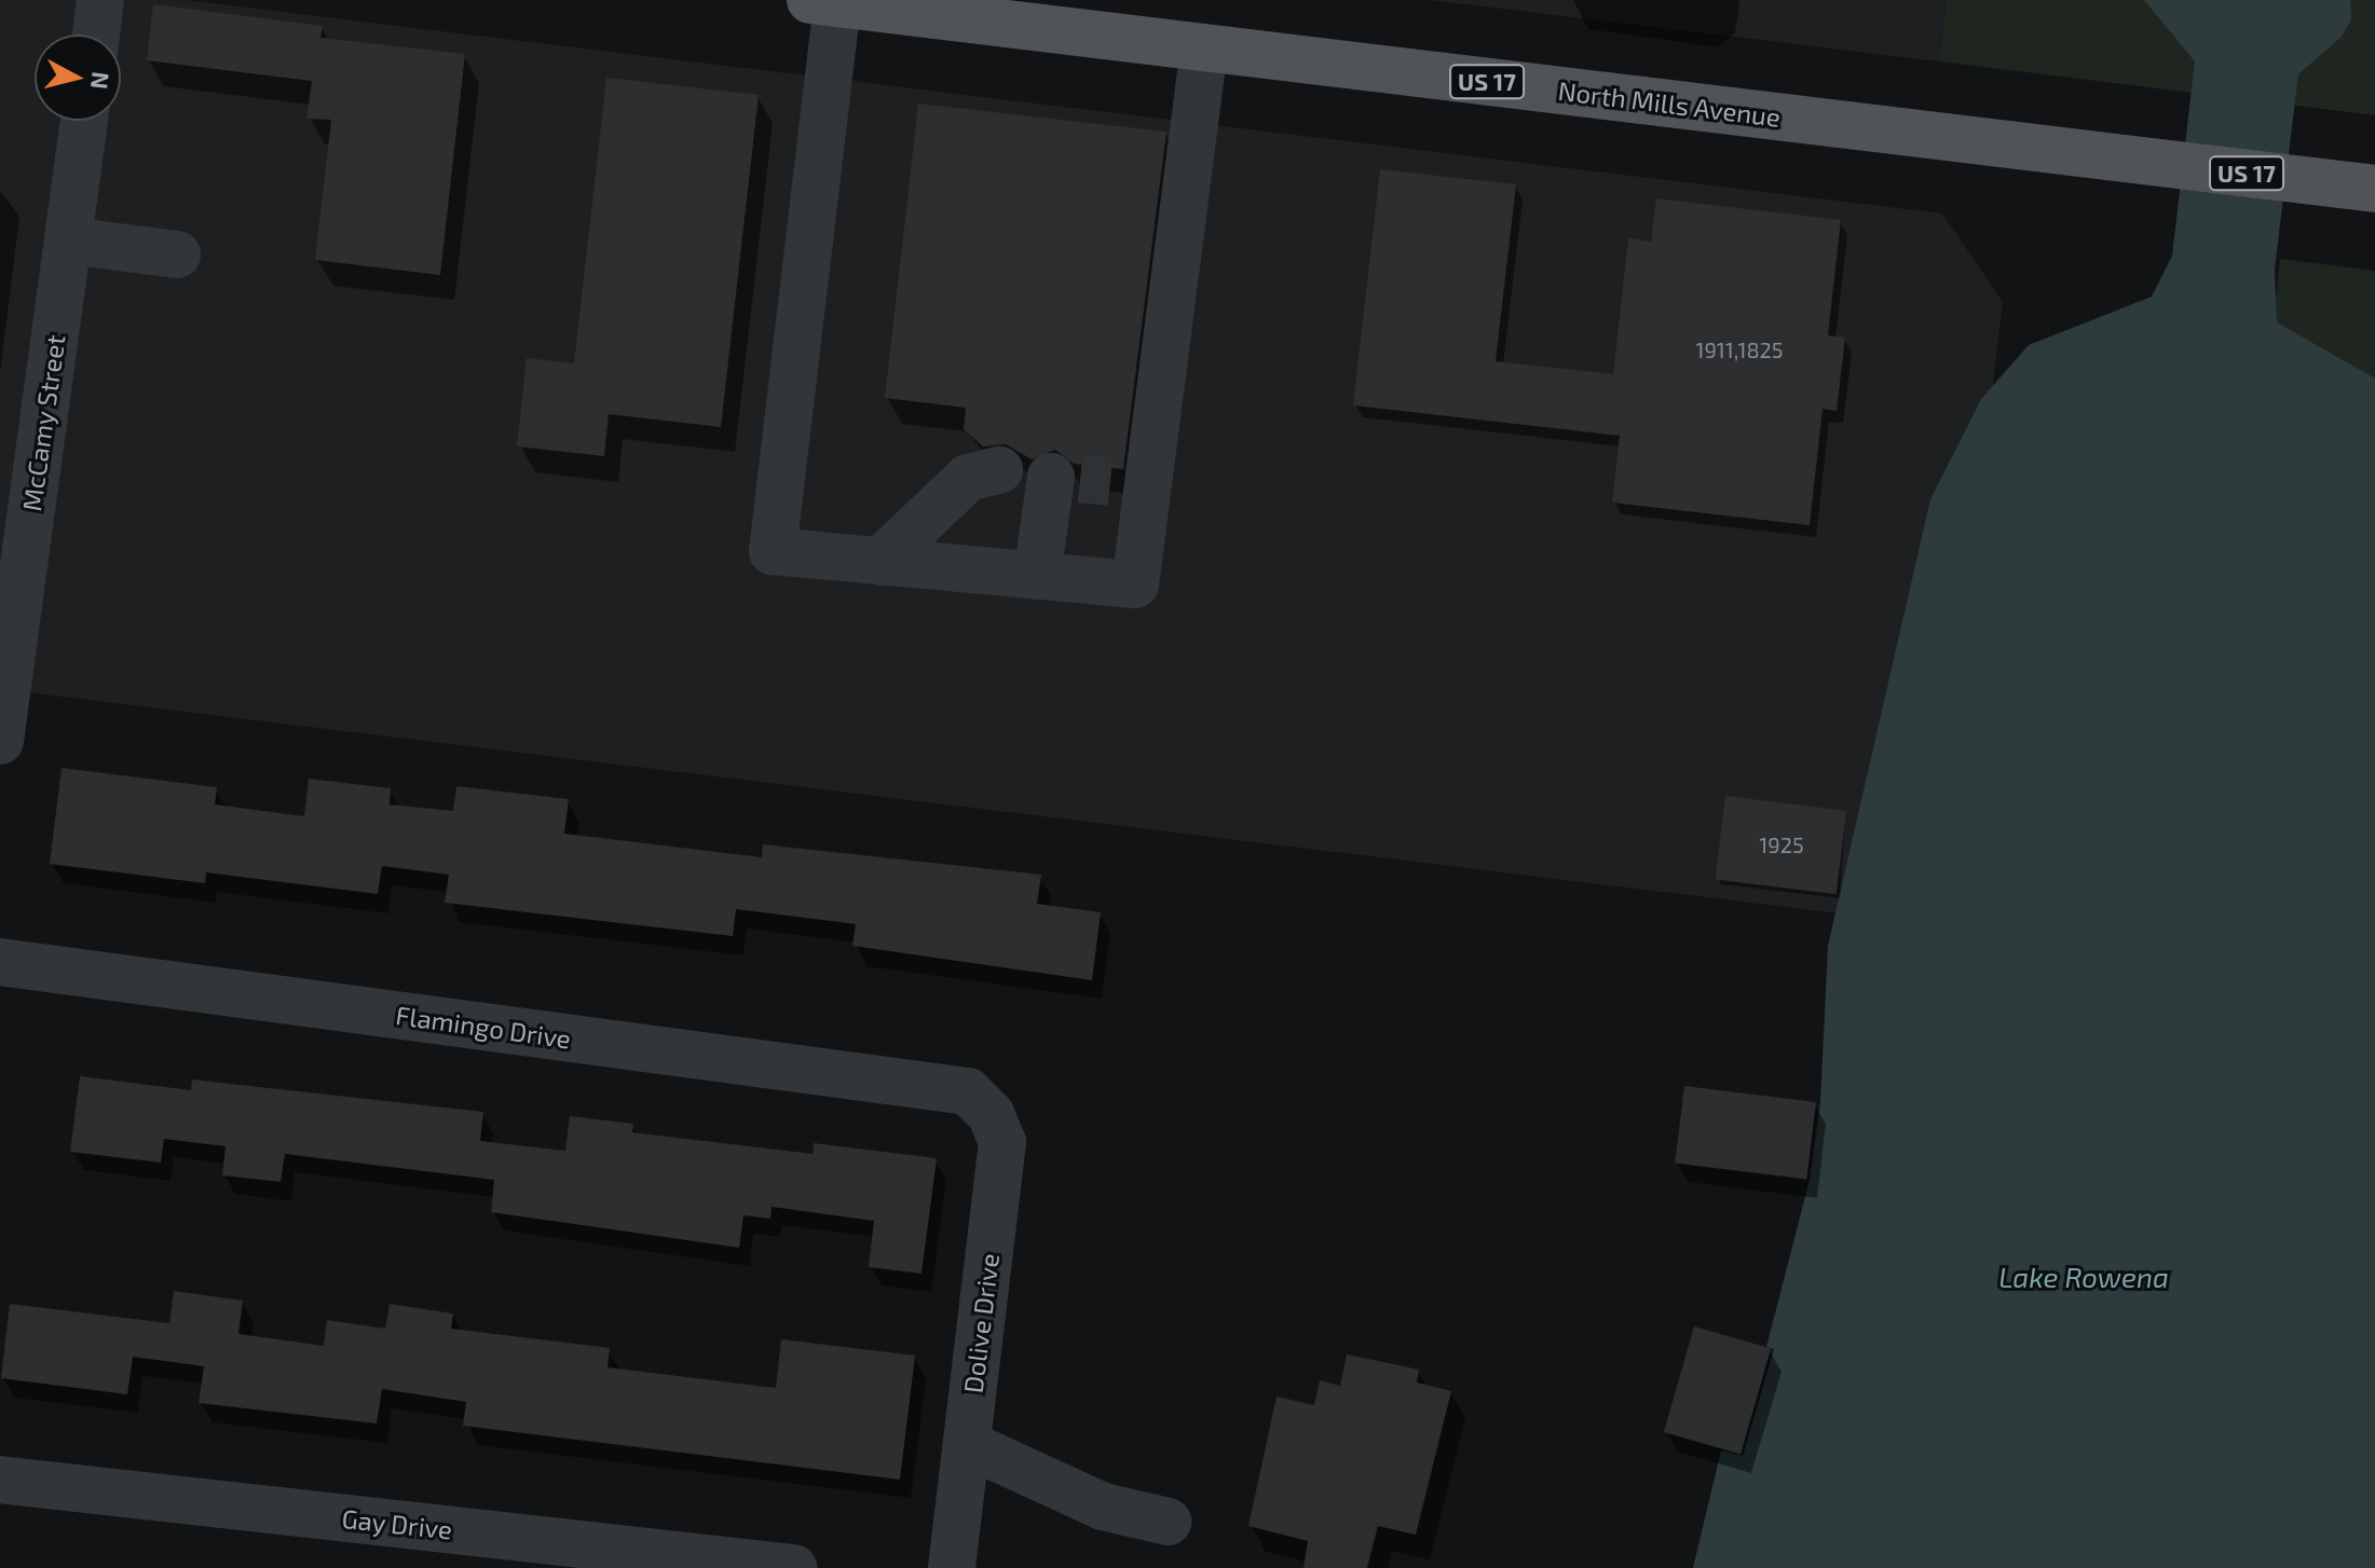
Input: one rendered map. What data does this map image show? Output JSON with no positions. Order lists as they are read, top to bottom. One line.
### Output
{"streets":{"main road":["US 17","North Mills Avenue"],"street":["McCamy Street","Flamingo Drive","Dolive Drive","Gay Drive"]},"crossings":[["Flamingo Drive","Dolive Drive"]],"water":["Lake Rowena"],"house_numbers":["1911,1825","1925"],"north":"right"}
